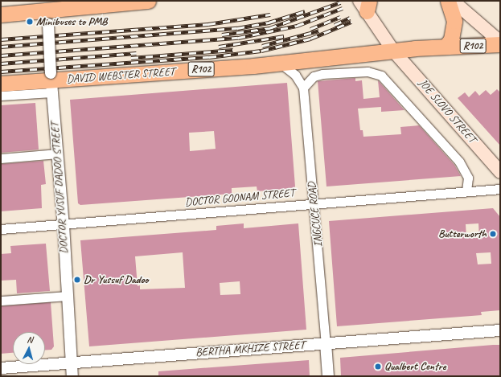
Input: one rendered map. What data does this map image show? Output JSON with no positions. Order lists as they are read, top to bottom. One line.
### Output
{"streets":{"highway":["R102","DAVID WEBSTER STREET"],"main road":["JOE SLOVO STREET"],"street":["DOCTOR YUSUF DADOO STREET","DOCTOR GOONAM STREET","INGCUCE ROAD","BERTHA MKHIZE STREET"]},"crossings":[["R102","DAVID WEBSTER STREET"],["R102","JOE SLOVO STREET"],["DAVID WEBSTER STREET","JOE SLOVO STREET"],["DAVID WEBSTER STREET","DOCTOR YUSUF DADOO STREET"],["DAVID WEBSTER STREET","INGCUCE ROAD"],["DOCTOR YUSUF DADOO STREET","DOCTOR GOONAM STREET"],["DOCTOR YUSUF DADOO STREET","BERTHA MKHIZE STREET"],["DOCTOR GOONAM STREET","INGCUCE ROAD"],["INGCUCE ROAD","BERTHA MKHIZE STREET"]],"places":["Minibuses to PMB","Butterworth","Dr Yussuf Dadoo","Qualbert Centre"],"north":"top"}
